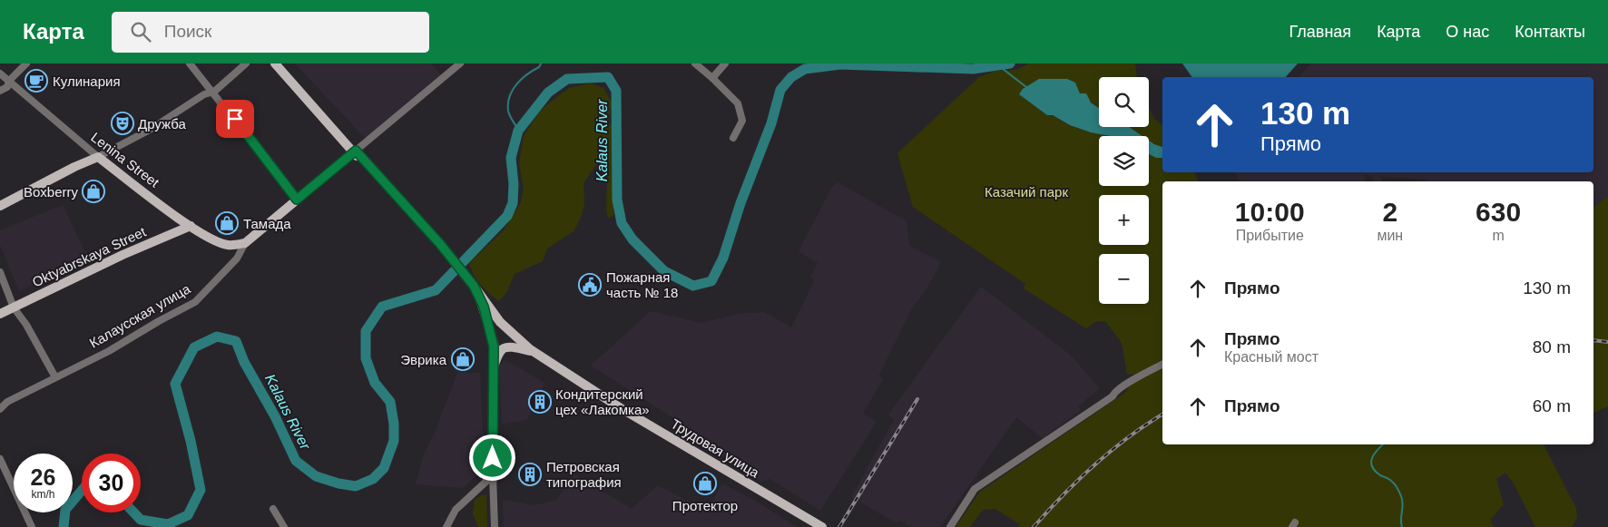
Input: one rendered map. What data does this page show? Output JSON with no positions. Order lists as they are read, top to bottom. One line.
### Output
{"streets":{"main road":["Lenina Street","Oktyabrskaya Street","Калаусская улица","Трудовая улица"]},"crossings":[["Lenina Street","Oktyabrskaya Street"],["Lenina Street","Калаусская улица"]],"water":["Kalaus River"],"parks":["Казачий парк"],"places":{"cafe":["Кулинария"],"theatre":["Дружба"],"shop":["Boxberry","Тамада","Эврика","Протектор"],"public building":["Пожарная часть № 18"],"building":["Кондитерский цех «Лакомка»","Петровская типография"]},"page":{"header":"Карта","search":"Поиск","nav":["Главная","Карта","О нас","Контакты"],"map_buttons":["+","−"],"turn":["130 m","Прямо"],"eta":["10:00","Прибытие","2","мин","630","m"],"list":[{"name":"Прямо","value":"130 m"},{"name":"Прямо","note":"Красный мост","value":"80 m"},{"name":"Прямо","value":"60 m"}],"speed":"26 km/h","limit":"30"}}
